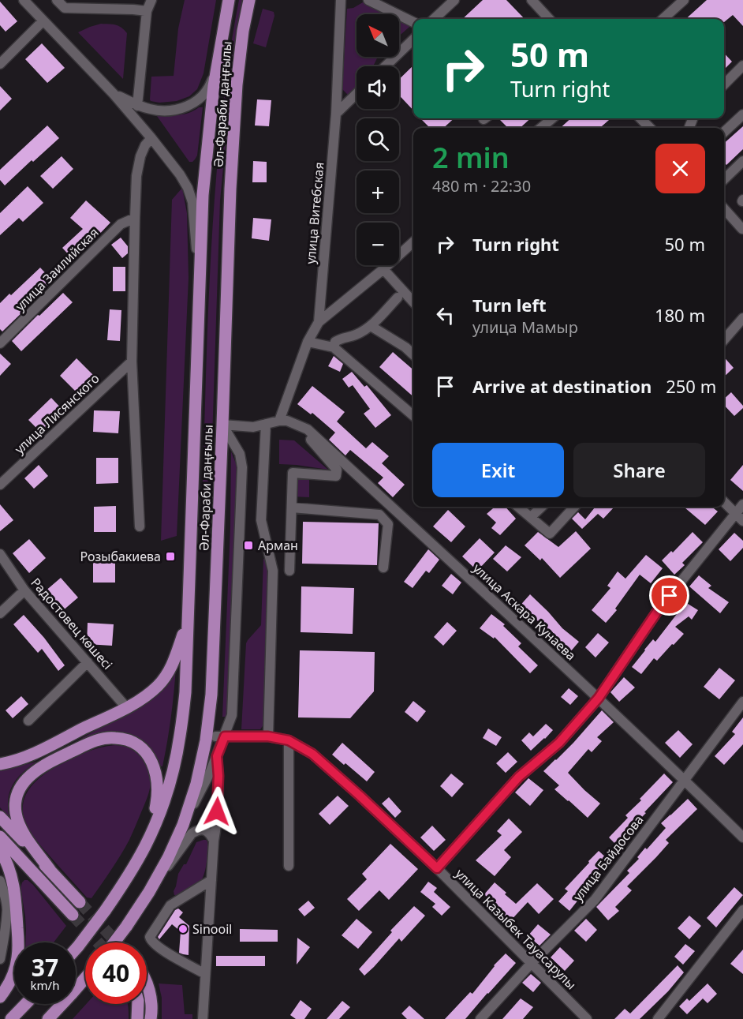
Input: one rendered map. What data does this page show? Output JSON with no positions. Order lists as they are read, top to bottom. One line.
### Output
{"streets":{"main road":["Әл-Фараби даңғылы"],"street":["улица Витебская","улица Заилийская","улица Лисянского","улица Аскара Кунаева","Радостовец көшесі","улица Байдосова","улица Казыбек Тауасарулы"]},"crossings":[["улица Витебская","улица Аскара Кунаева"],["улица Аскара Кунаева","улица Байдосова"],["улица Байдосова","улица Казыбек Тауасарулы"]],"places":{"transit":["Арман","Розыбакиева"],"other":["Sinooil"]},"north":"top left","page":{"map_buttons":["+","−"],"turn":["50 m","Turn right"],"heading":["2 min","480 m · 22:30"],"list":[{"name":"Turn right","value":"50 m"},{"name":"Turn left","note":"улица Мамыр","value":"180 m"},{"name":"Arrive at destination","value":"250 m"}],"buttons":["Exit","Share"],"speed":"37 km/h","limit":"40"}}
